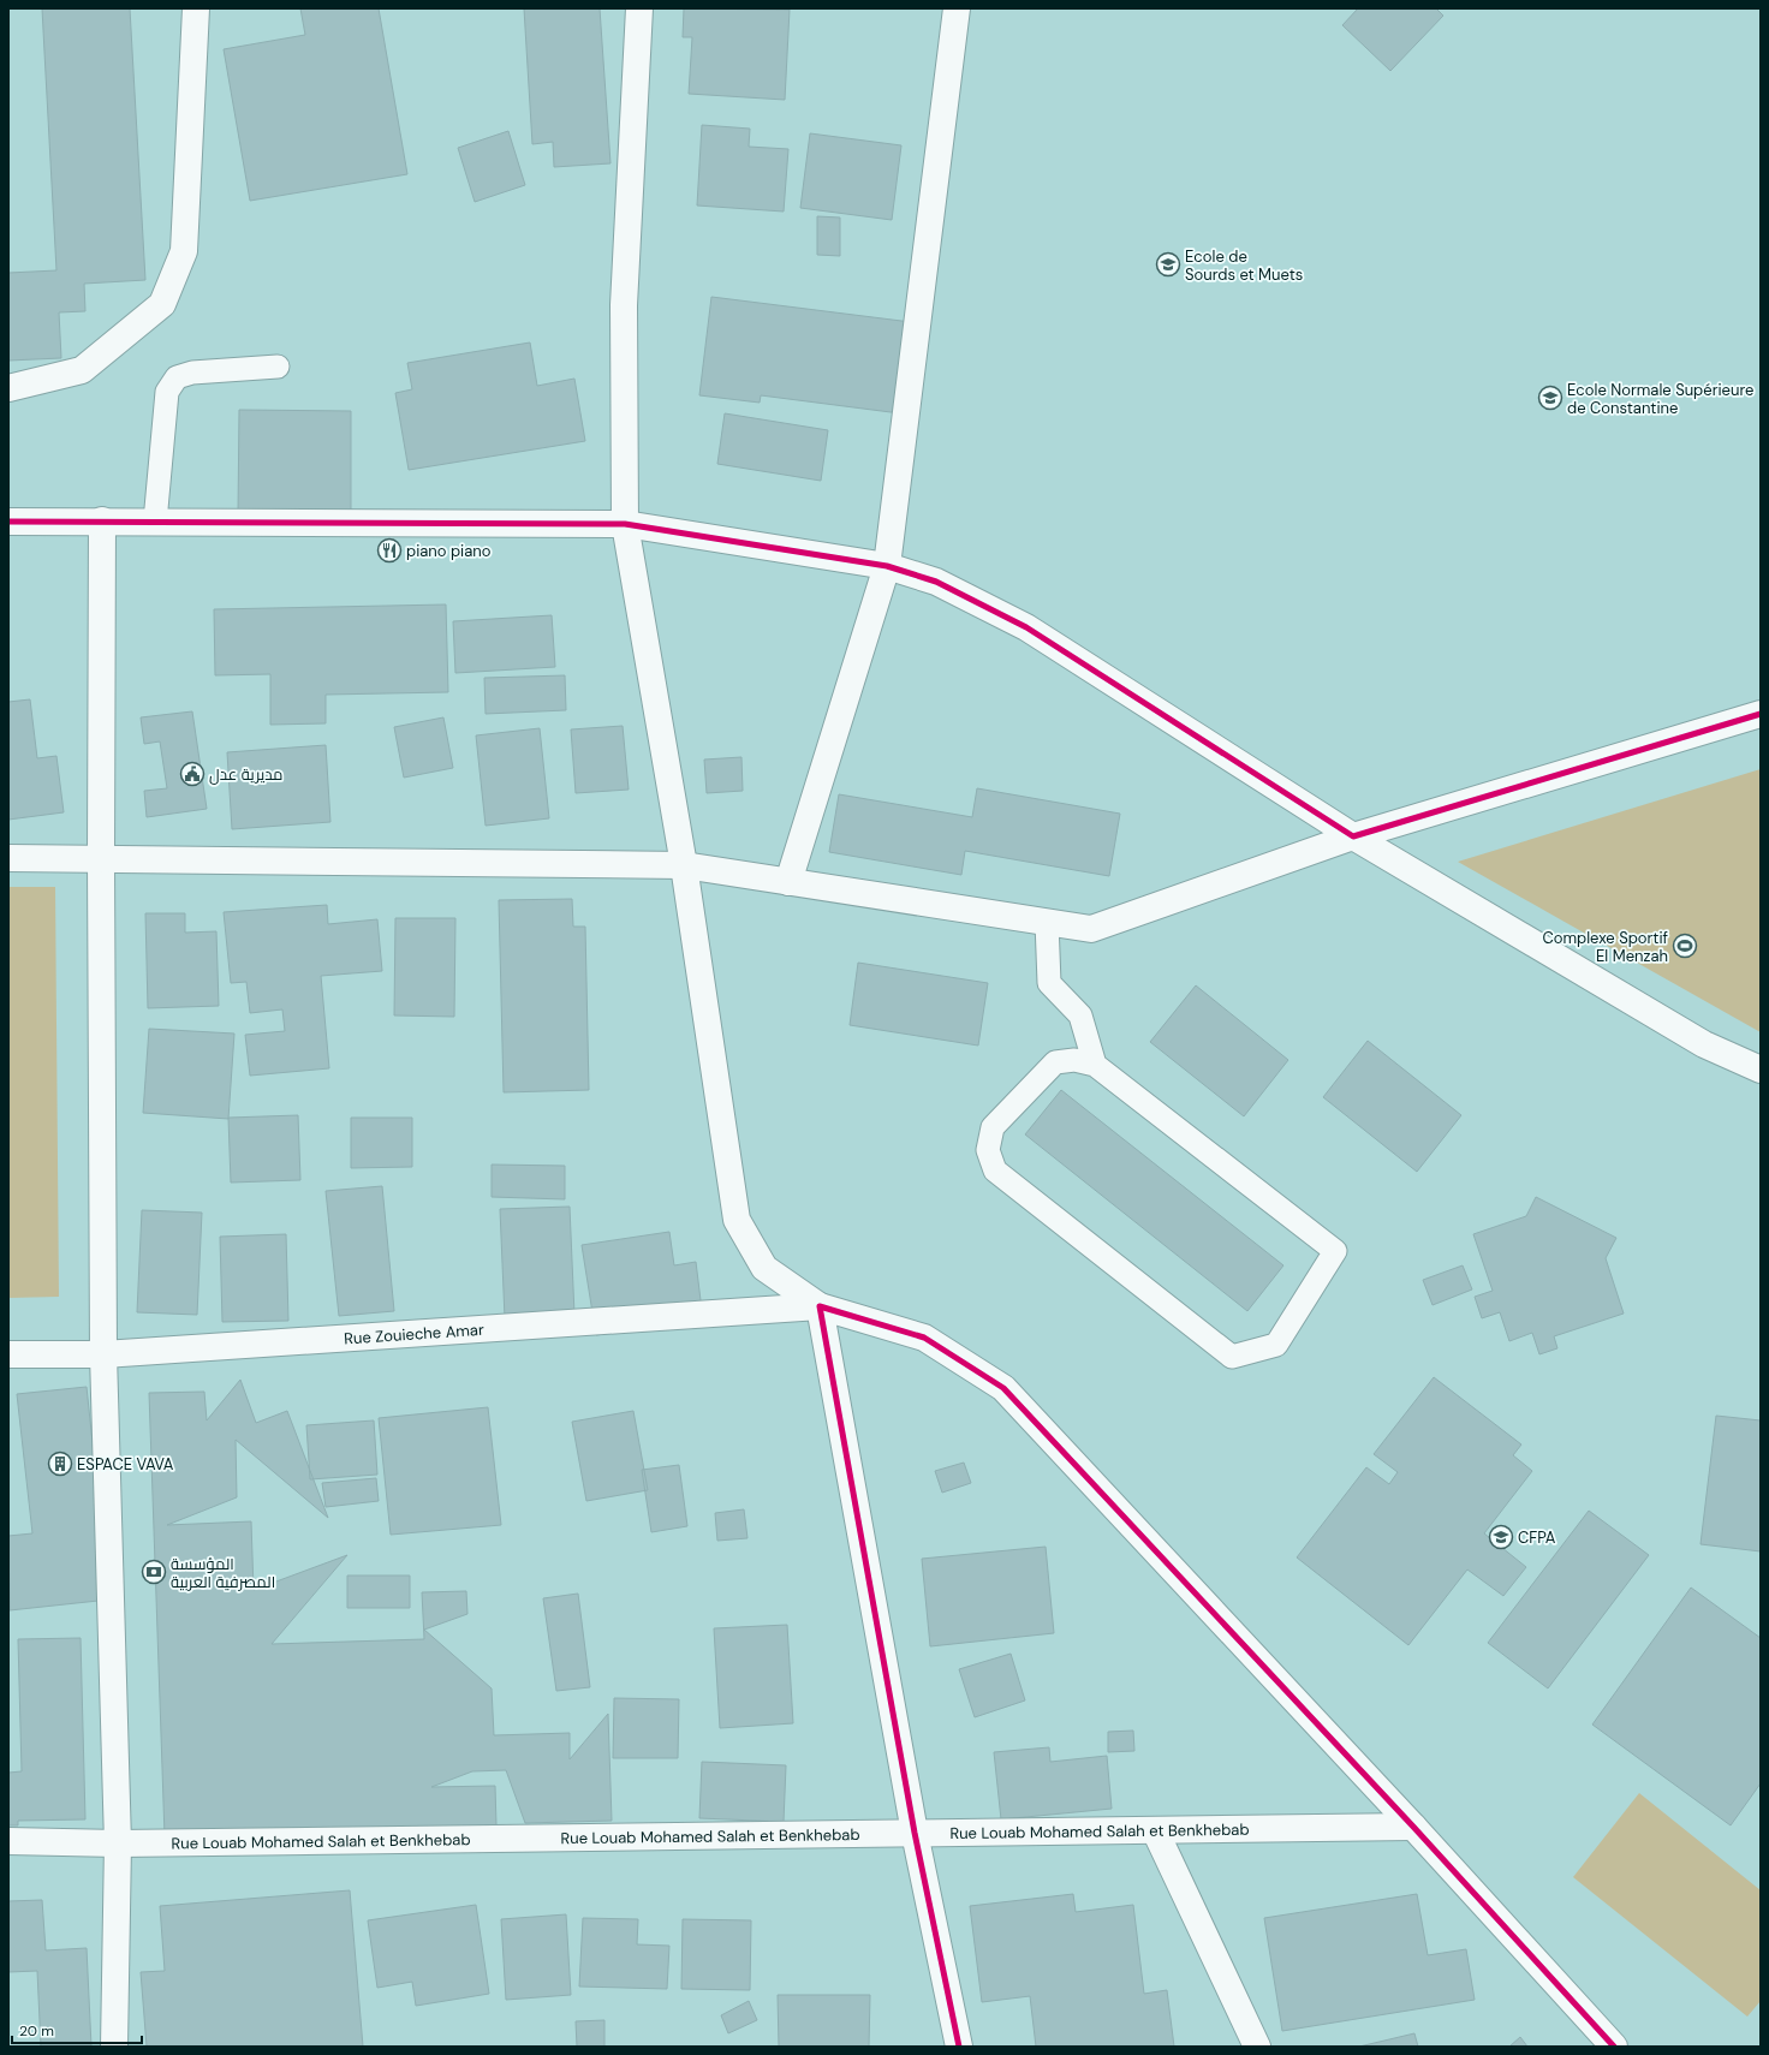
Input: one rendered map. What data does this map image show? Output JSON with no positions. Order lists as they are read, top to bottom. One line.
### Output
{"streets":{"street":["Rue Zouieche Amar","Rue Louab Mohamed Salah et Benkhebab"]},"places":{"school or university":["Ecole de Sourds et Muets","Ecole Normale Supérieure de Constantine","CFPA"],"restaurant":["piano piano"],"public building":["مديرية عدل"],"sports":["Complexe Sportif El Menzah"],"building":["ESPACE VAVA"],"bank":["المؤسسة المصرفية العربية"]},"scale_bar":"20 m"}
